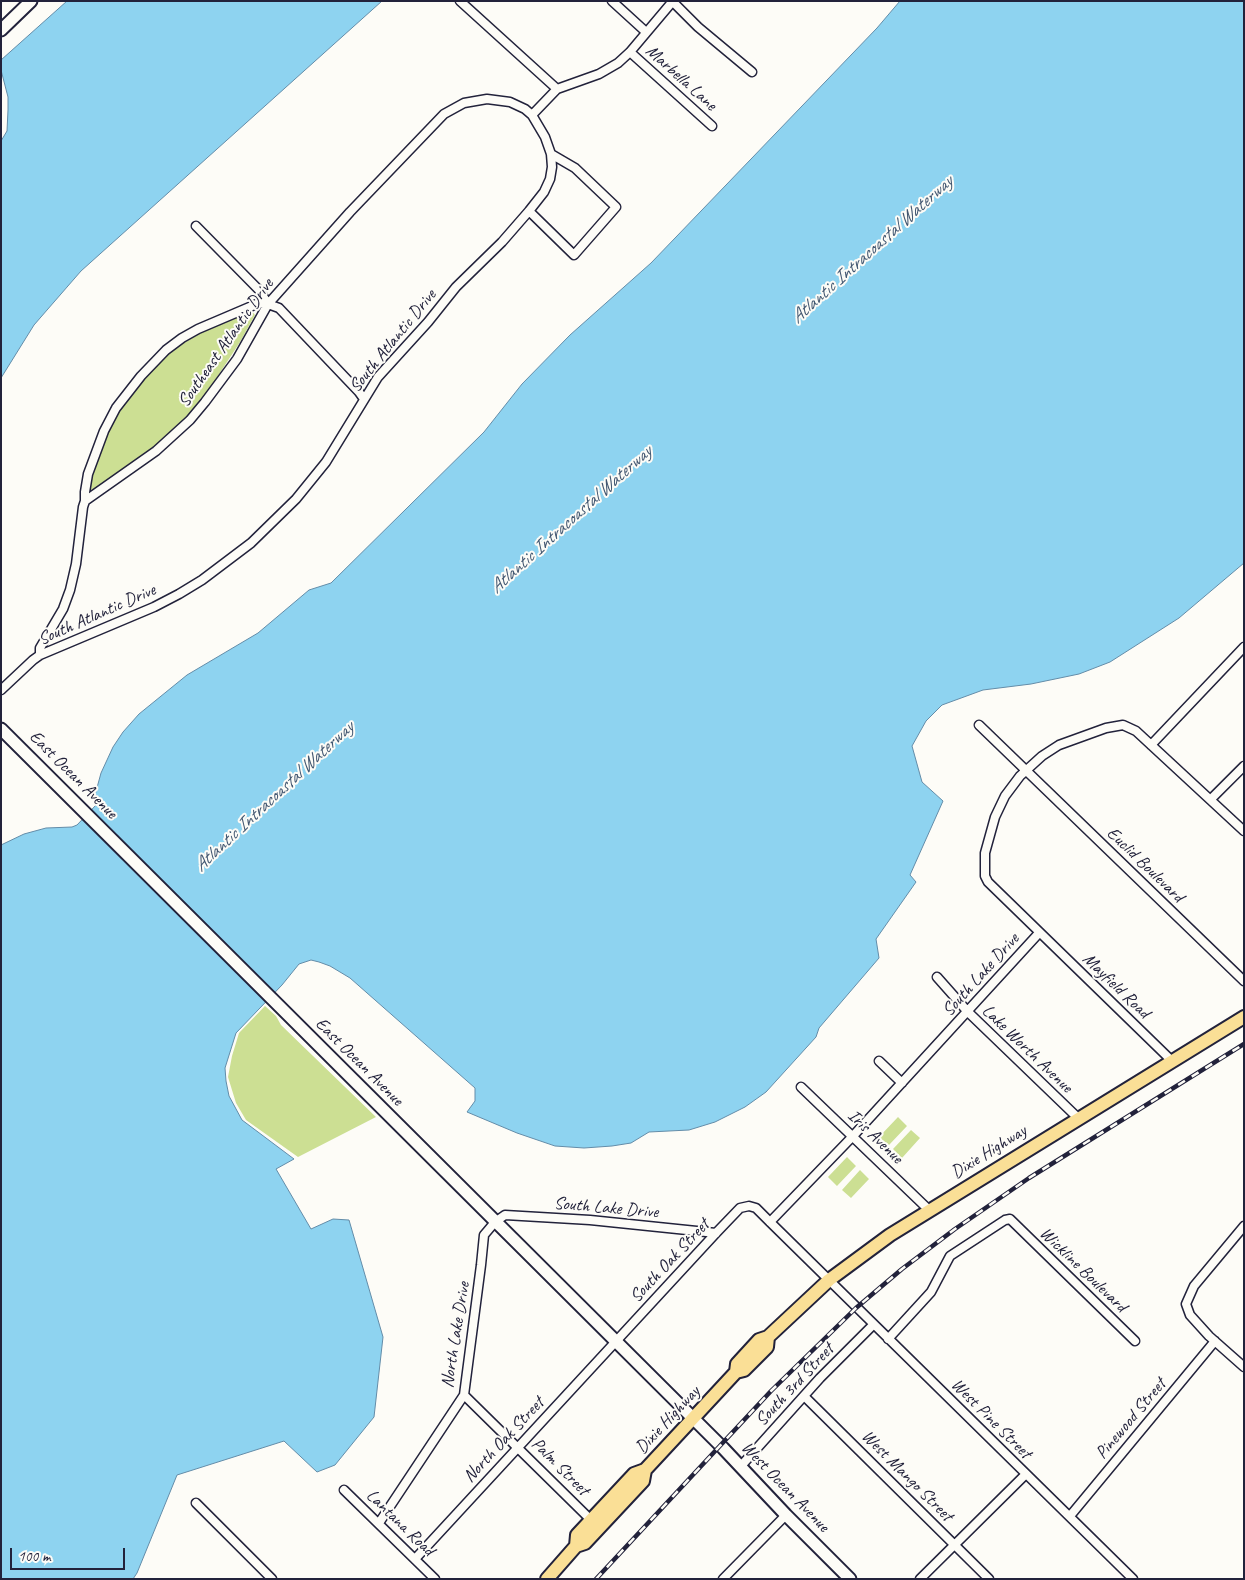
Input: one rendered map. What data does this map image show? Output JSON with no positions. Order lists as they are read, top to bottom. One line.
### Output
{"streets":{"main road":["East Ocean Avenue","Dixie Highway","West Ocean Avenue"],"street":["Marbella Lane","South Atlantic Drive","Southeast Atlantic Drive","Euclid Boulevard","South Lake Drive","Mayfield Road","Lake Worth Avenue","Iris Avenue","South Oak Street","Wickline Boulevard","North Lake Drive","South 3rd Street","West Pine Street","Pinewood Street","North Oak Street","Palm Street","West Mango Street","Lantana Road"]},"crossings":[["South Atlantic Drive","Southeast Atlantic Drive"],["East Ocean Avenue","South Lake Drive"],["East Ocean Avenue","Dixie Highway"],["East Ocean Avenue","South Oak Street"],["East Ocean Avenue","North Lake Drive"],["East Ocean Avenue","North Oak Street"],["East Ocean Avenue","West Ocean Avenue"],["Euclid Boulevard","South Lake Drive"],["South Lake Drive","Mayfield Road"],["South Lake Drive","Lake Worth Avenue"],["South Lake Drive","Iris Avenue"],["South Lake Drive","South Oak Street"],["South Lake Drive","North Lake Drive"],["South Lake Drive","West Pine Street"],["Mayfield Road","Dixie Highway"],["Lake Worth Avenue","Dixie Highway"],["Iris Avenue","Dixie Highway"],["Dixie Highway","West Pine Street"],["Dixie Highway","Palm Street"],["Dixie Highway","West Ocean Avenue"],["South Oak Street","West Pine Street"],["South Oak Street","North Oak Street"],["Wickline Boulevard","West Pine Street"],["North Lake Drive","Palm Street"],["North Lake Drive","Lantana Road"],["South 3rd Street","West Pine Street"],["South 3rd Street","West Mango Street"],["South 3rd Street","West Ocean Avenue"],["West Pine Street","Pinewood Street"],["North Oak Street","Palm Street"],["North Oak Street","Lantana Road"]],"water":["Atlantic Intracoastal Waterway"],"scale_bar":"100 m"}
